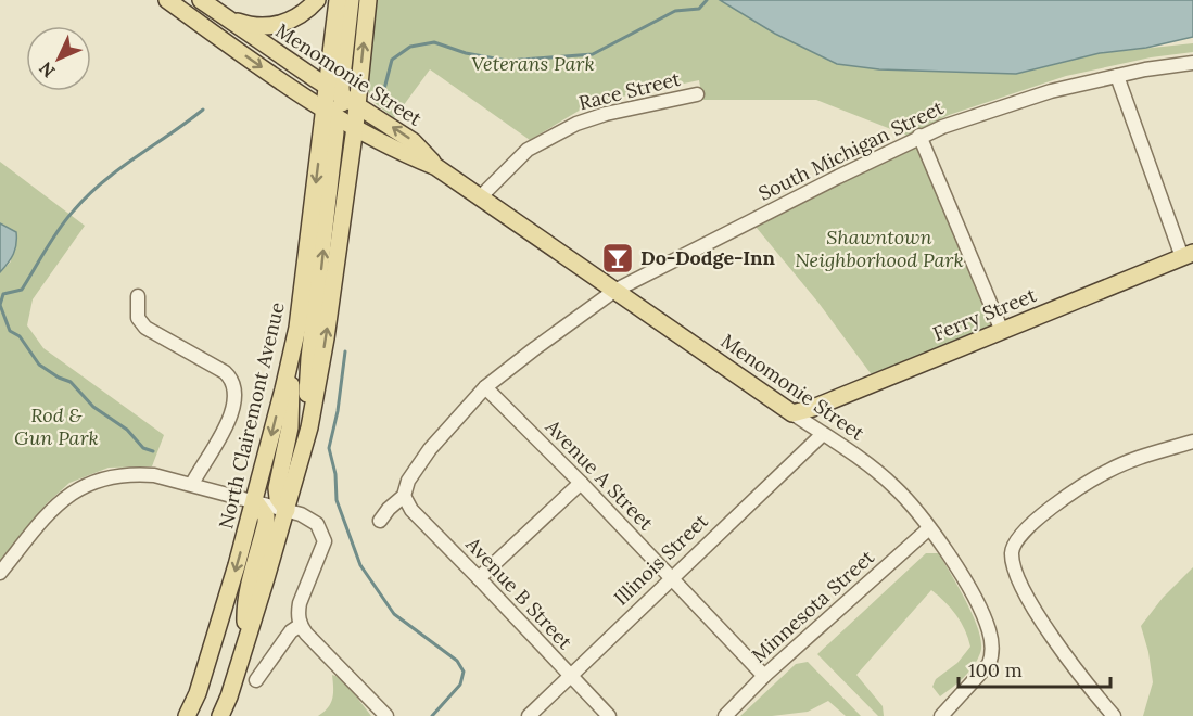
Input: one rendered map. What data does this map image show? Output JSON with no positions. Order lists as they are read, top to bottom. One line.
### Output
{"streets":{"main road":["Menomonie Street","Ferry Street","North Clairemont Avenue"],"street":["Race Street","South Michigan Street","Avenue A Street","Illinois Street","Avenue B Street","Minnesota Street"]},"crossings":[["Menomonie Street","Race Street"],["Menomonie Street","South Michigan Street"],["Menomonie Street","Ferry Street"],["Menomonie Street","North Clairemont Avenue"],["Menomonie Street","Illinois Street"],["Menomonie Street","Minnesota Street"],["South Michigan Street","Avenue A Street"],["South Michigan Street","Avenue B Street"],["Avenue A Street","Illinois Street"],["Avenue A Street","Minnesota Street"],["Illinois Street","Avenue B Street"]],"parks":["Veterans Park","Shawntown Neighborhood Park","Rod & Gun Park"],"places":{"bar":["Do-Dodge-Inn"]},"scale_bar":"100 m","north":"bottom left"}
